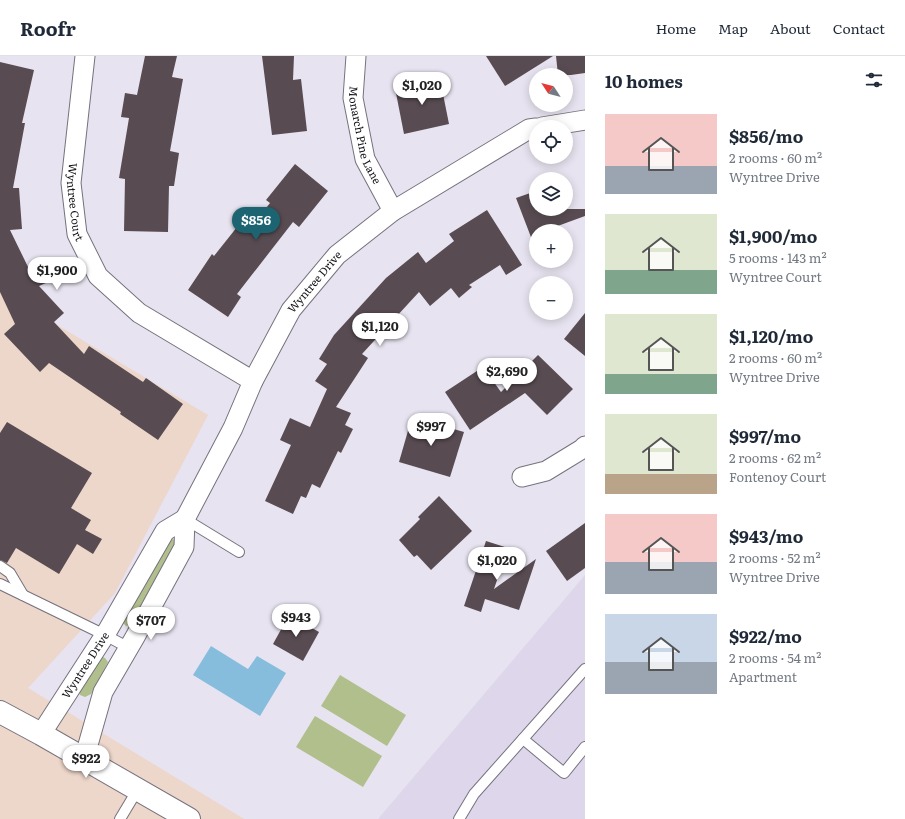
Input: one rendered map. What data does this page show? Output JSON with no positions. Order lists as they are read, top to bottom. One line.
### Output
{"streets":{"street":["Monarch Pine Lane","Wyntree Court","Wyntree Drive"]},"crossings":[["Monarch Pine Lane","Wyntree Drive"],["Wyntree Court","Wyntree Drive"]],"north":"top left","page":{"header":"Roofr","nav":["Home","Map","About","Contact"],"heading":"10 homes","map_buttons":["+","−"],"price":["$1,020","$856","$1,900","$1,120","$2,690","$997","$1,020","$943","$707","$922"],"list":[{"name":"$856/mo","note":"2 rooms · 60 m² · Wyntree Drive"},{"name":"$1,900/mo","note":"5 rooms · 143 m² · Wyntree Court"},{"name":"$1,120/mo","note":"2 rooms · 60 m² · Wyntree Drive"},{"name":"$997/mo","note":"2 rooms · 62 m² · Fontenoy Court"},{"name":"$943/mo","note":"2 rooms · 52 m² · Wyntree Drive"},{"name":"$922/mo","note":"2 rooms · 54 m² · Apartment"}]}}
